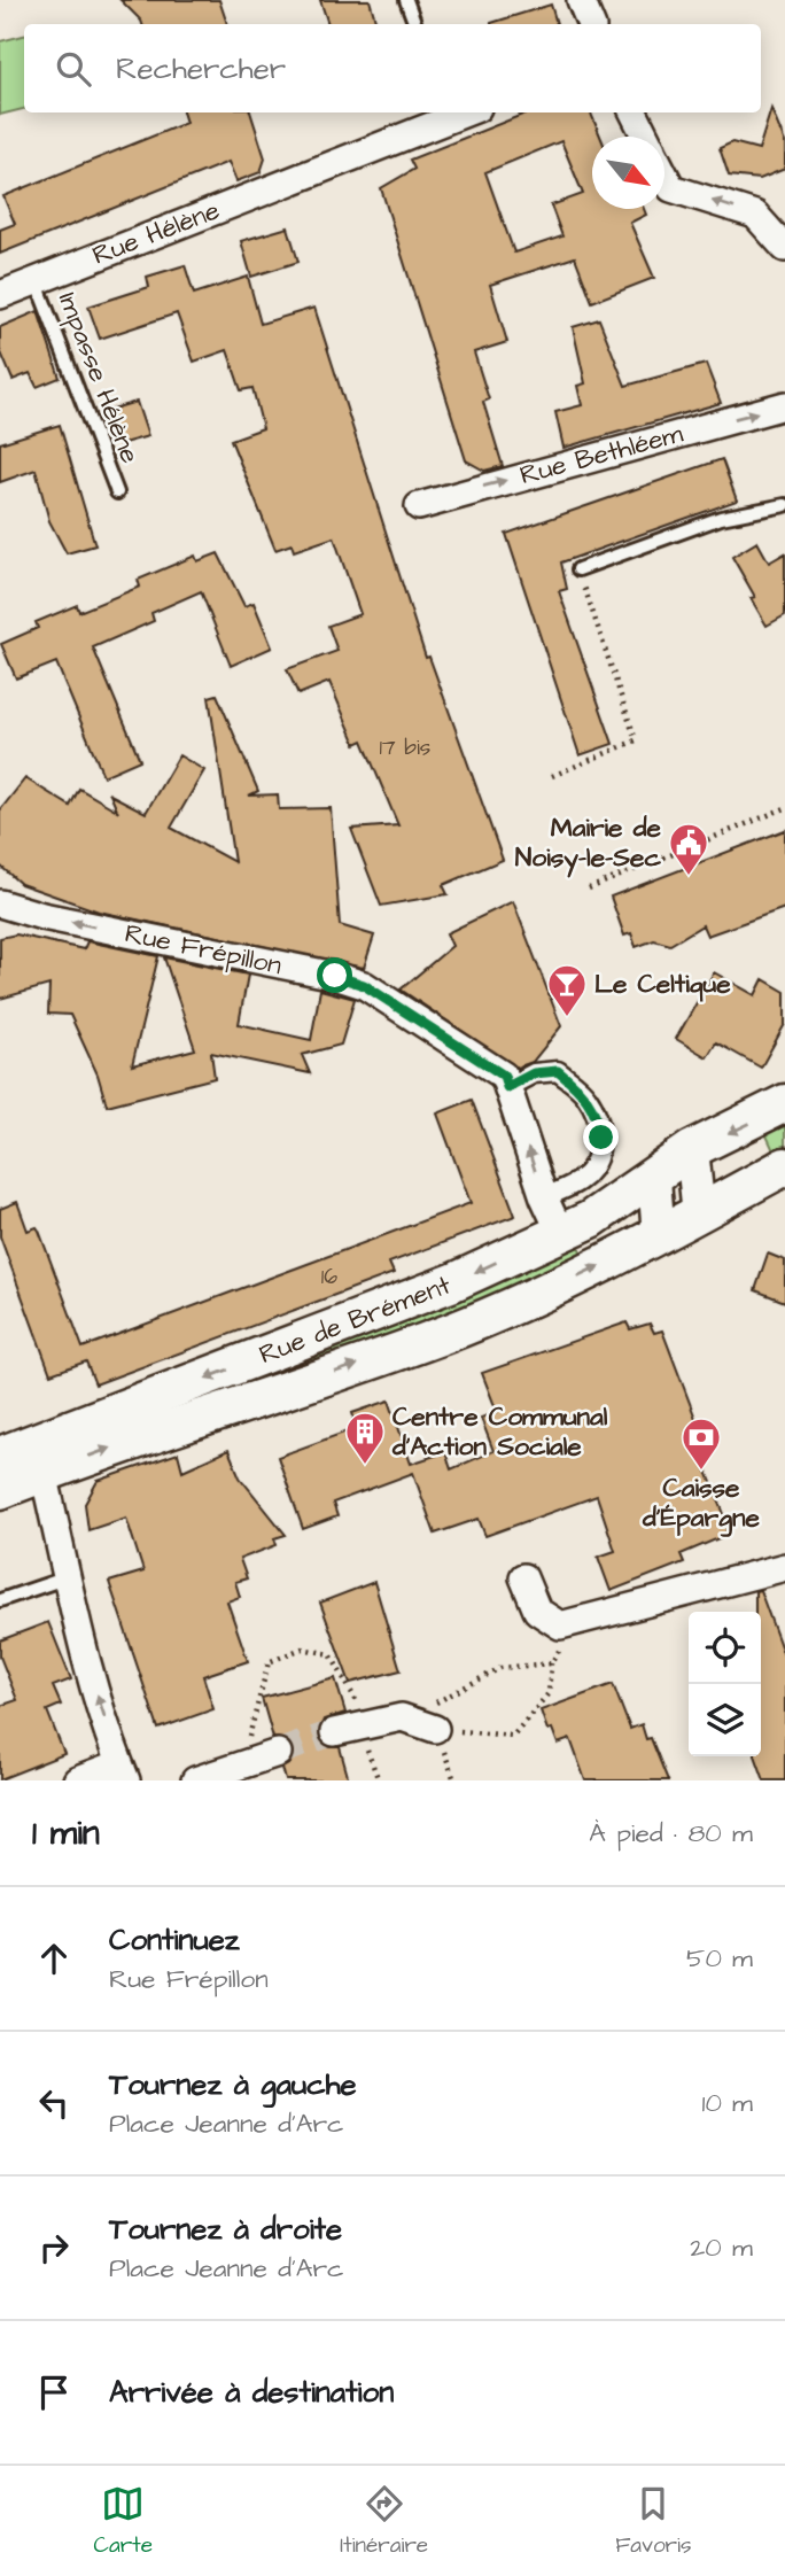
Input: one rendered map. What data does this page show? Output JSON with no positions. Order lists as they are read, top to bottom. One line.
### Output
{"streets":{"main road":["Rue de Brément"],"street":["Rue Hélène","Rue Bethléem","Rue Frépillon"],"lane":["Impasse Hélène"]},"crossings":[["Rue Hélène","Impasse Hélène"],["Rue Frépillon","Rue de Brément"]],"one_way":["Rue Bethléem","Rue Frépillon"],"places":{"public building":["Mairie de Noisy-le-Sec"],"bar":["Le Celtique"],"building":["Centre Communal d'Action Sociale"],"bank":["Caisse d'Épargne"]},"house_numbers":["17 bis","16"],"north":"bottom right","page":{"search":"Rechercher","heading":["1 min","À pied · 80 m"],"list":[["Continuez","Rue Frépillon","50 m"],["Tournez à gauche","Place Jeanne d'Arc","10 m"],["Tournez à droite","Place Jeanne d'Arc","20 m"],"Arrivée à destination"],"nav":["Carte","Itinéraire","Favoris"]}}
